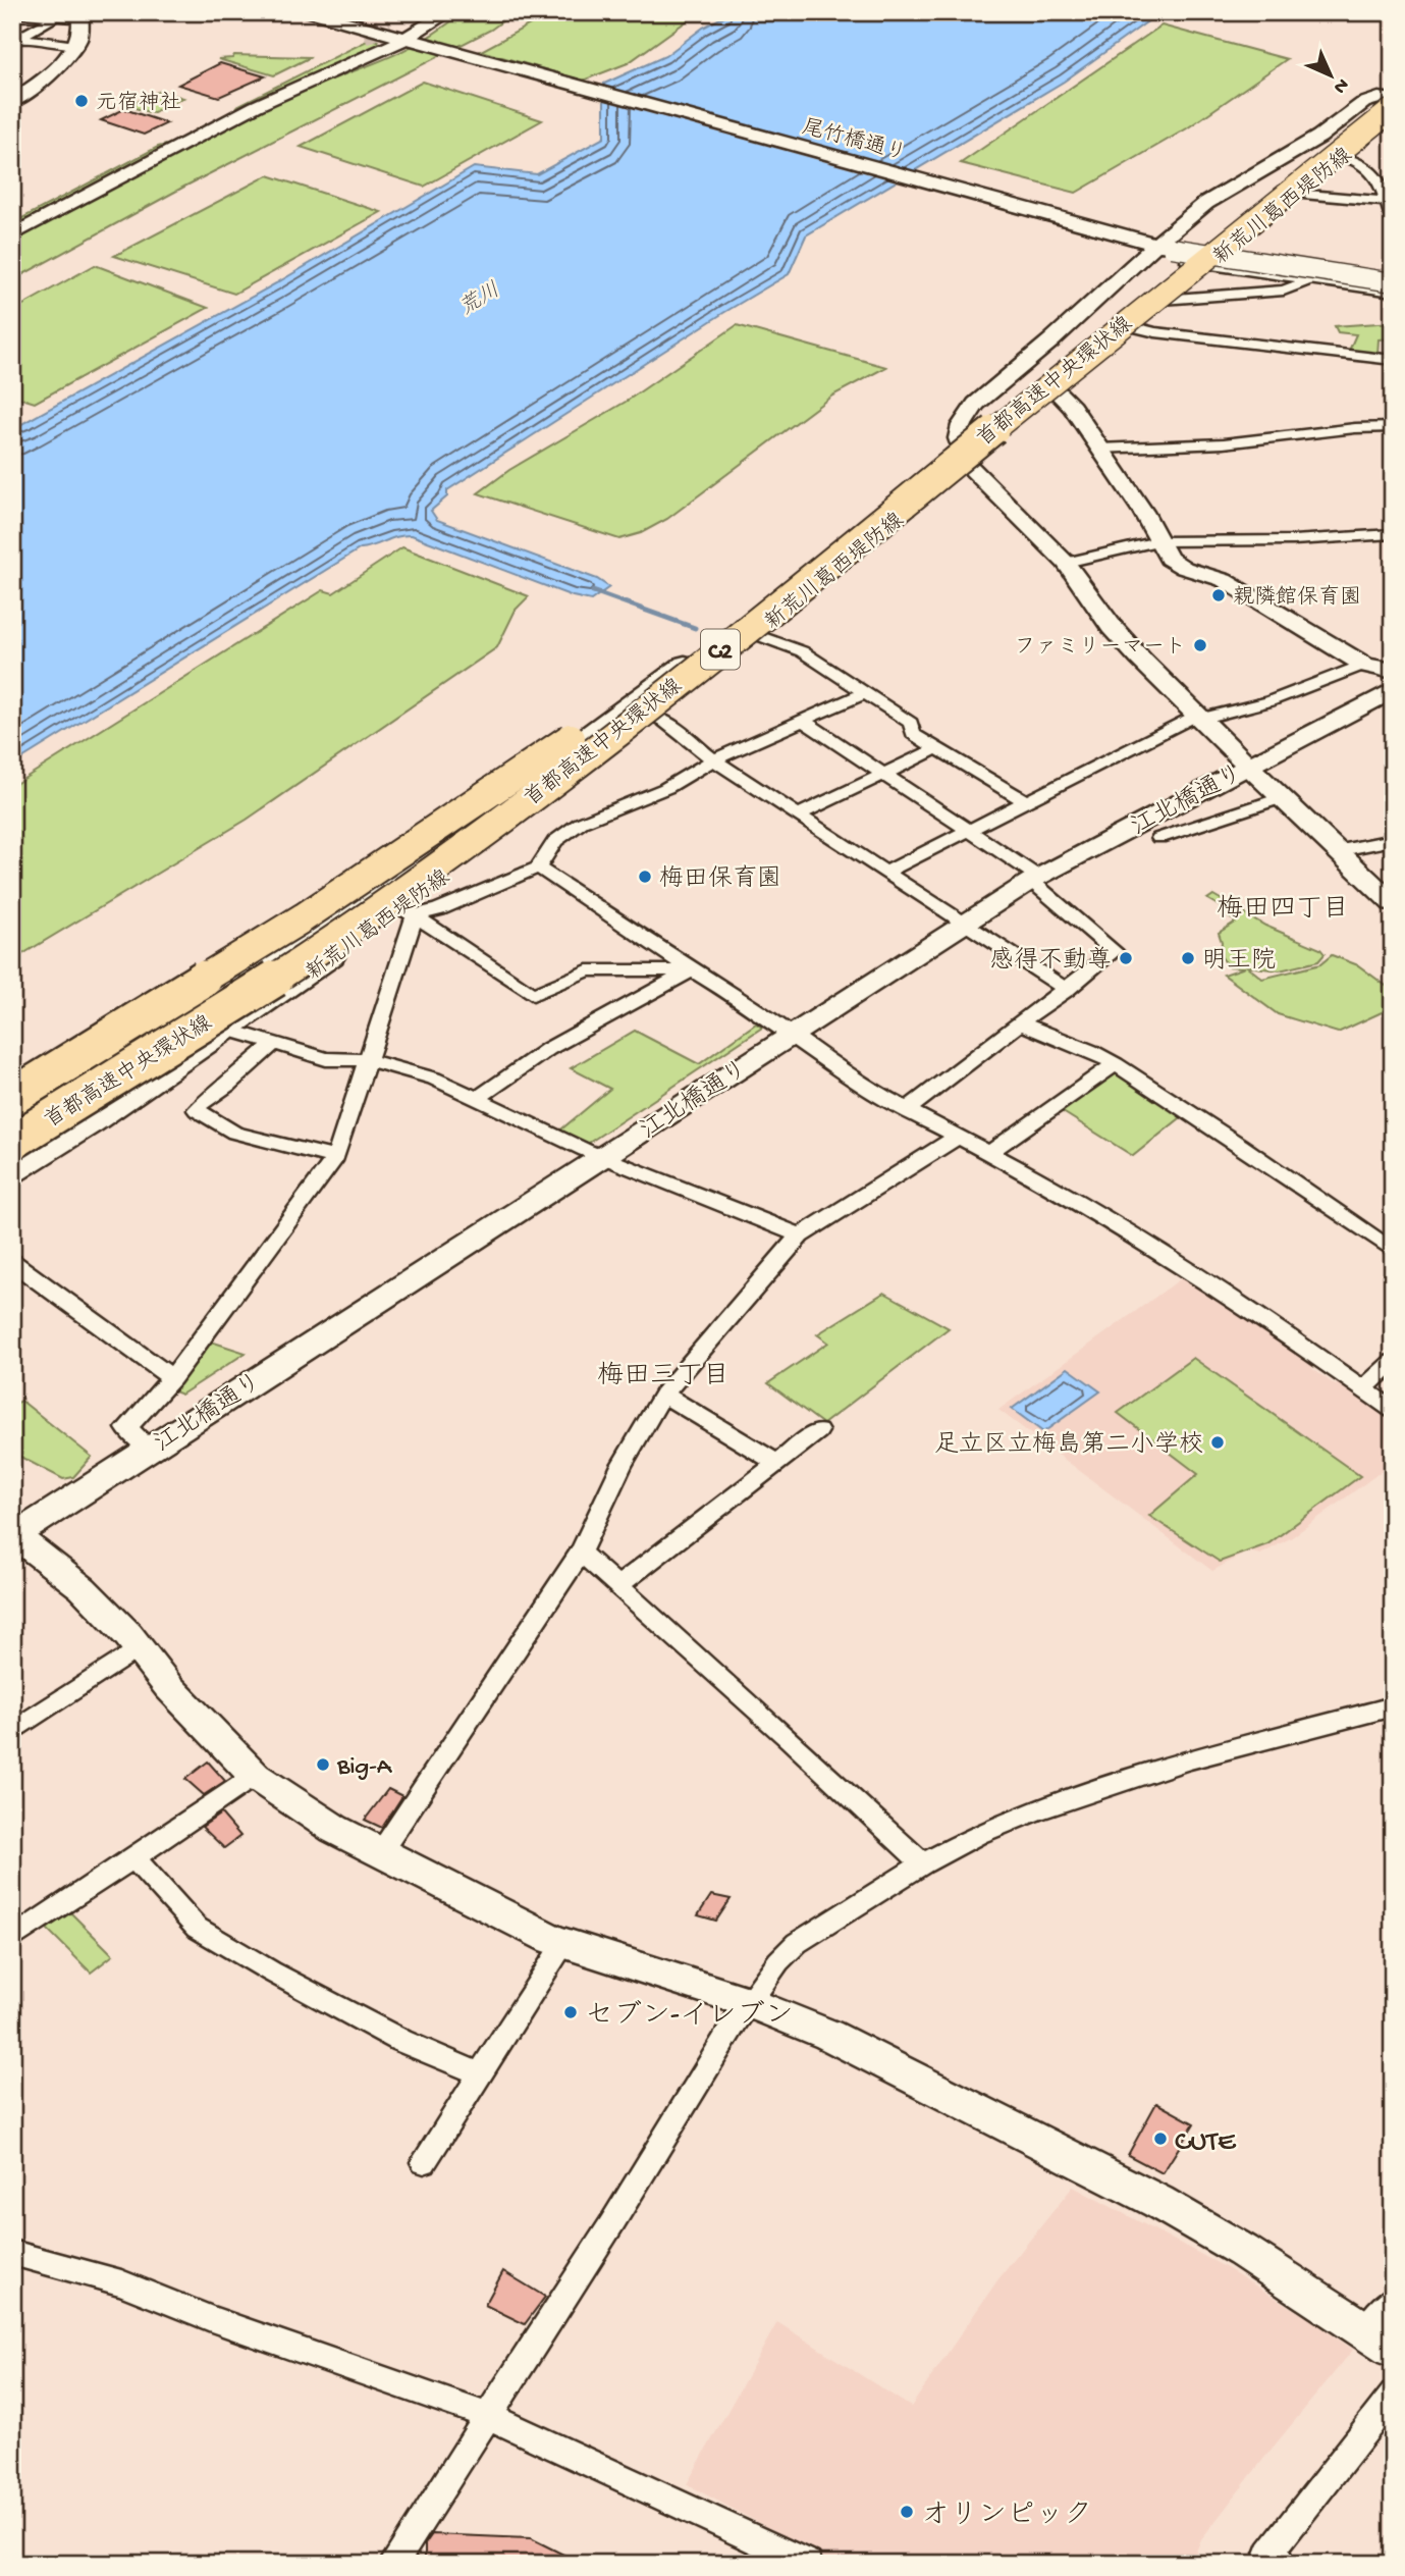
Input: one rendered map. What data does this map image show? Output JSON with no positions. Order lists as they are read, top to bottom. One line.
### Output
{"streets":{"highway":["首都高速中央環状線","C2"],"main road":["尾竹橋通り","新荒川葛西堤防線","江北橋通り"]},"crossings":[["尾竹橋通り","新荒川葛西堤防線"]],"districts":["梅田四丁目","梅田三丁目"],"water":["荒川"],"places":["元宿神社","親隣館保育園","ファミリーマート","梅田保育園","感得不動尊","明王院","足立区立梅島第二小学校","Big-A","セブン-イレブン","CUTE","オリンピック"],"north":"bottom right"}
